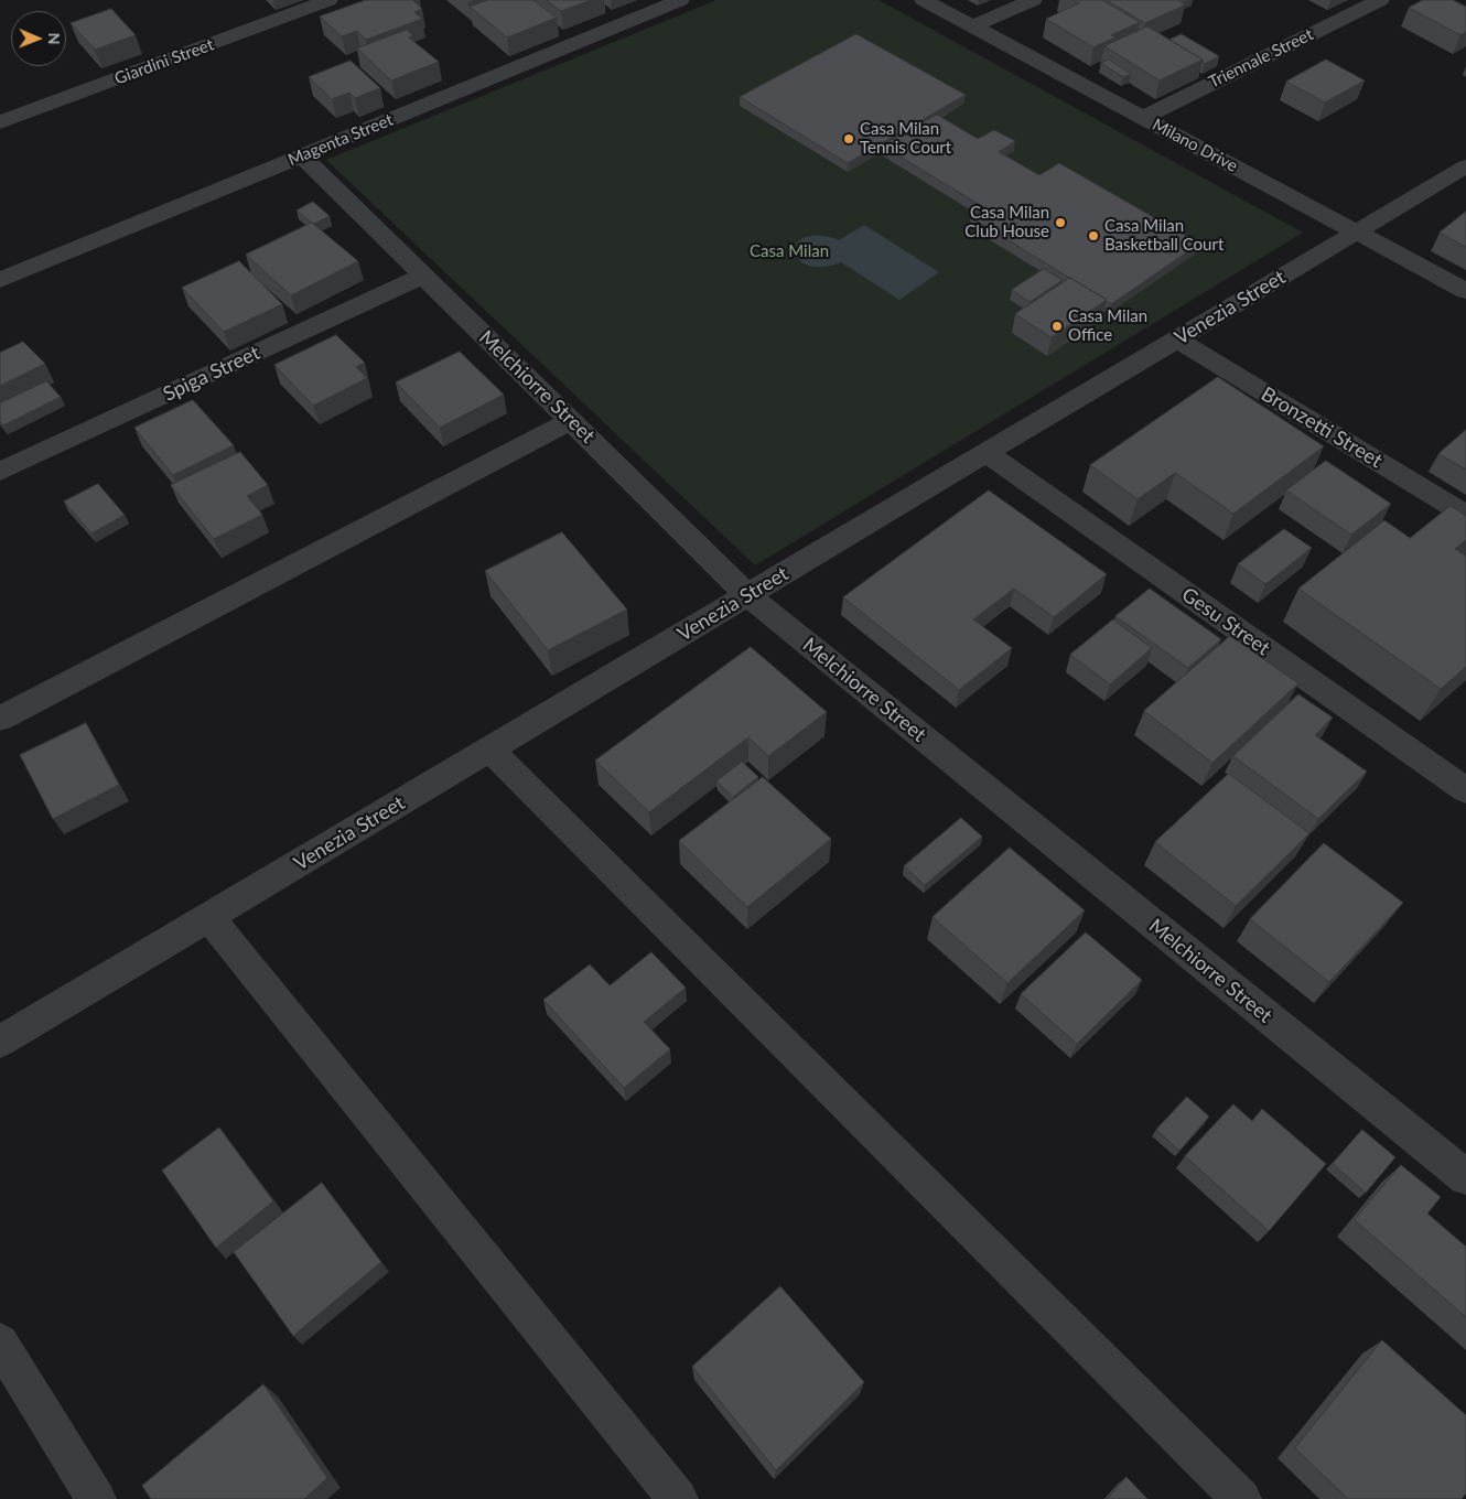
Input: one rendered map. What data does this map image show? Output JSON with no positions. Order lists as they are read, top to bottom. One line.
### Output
{"streets":{"street":["Triennale Street","Giardini Street","Magenta Street","Milano Drive","Venezia Street","Spiga Street","Melchiorre Street","Bronzetti Street","Gesu Street"]},"crossings":[["Triennale Street","Milano Drive"],["Magenta Street","Melchiorre Street"],["Milano Drive","Venezia Street"],["Venezia Street","Melchiorre Street"],["Venezia Street","Bronzetti Street"],["Venezia Street","Gesu Street"],["Spiga Street","Melchiorre Street"]],"parks":["Casa Milan"],"places":["Casa Milan Tennis Court","Casa Milan Club House","Casa Milan Basketball Court","Casa Milan Office"],"north":"right"}
